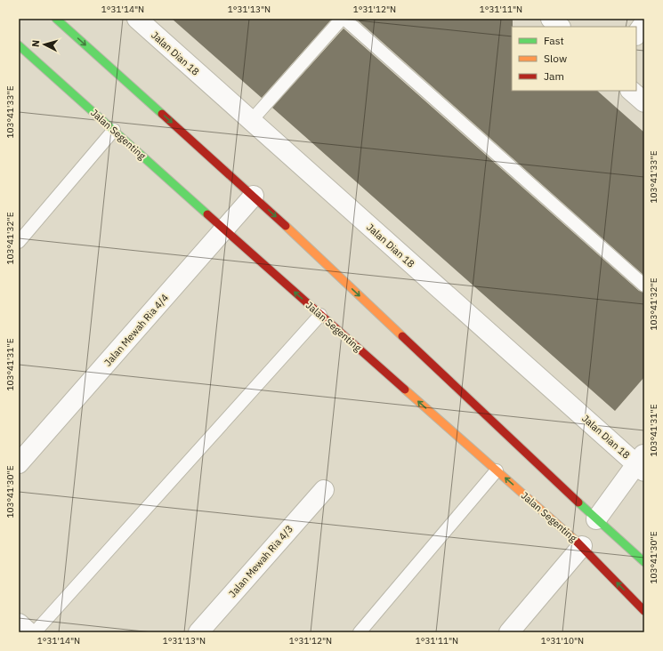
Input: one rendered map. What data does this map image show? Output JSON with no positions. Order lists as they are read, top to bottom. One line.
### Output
{"streets":{"street":["Jalan Dian 18","Jalan Segenting","Jalan Mewah Ria 4/4","Jalan Mewah Ria 4/3"]},"crossings":[["Jalan Segenting","Jalan Mewah Ria 4/4"]],"legend":["Fast","Slow","Jam"],"north":"left","coordinates":["1°31'14\"N","1°31'13\"N","1°31'12\"N","1°31'11\"N","103°41'33\"E","103°41'32\"E","103°41'31\"E","103°41'30\"E","1°31'10\"N"]}
